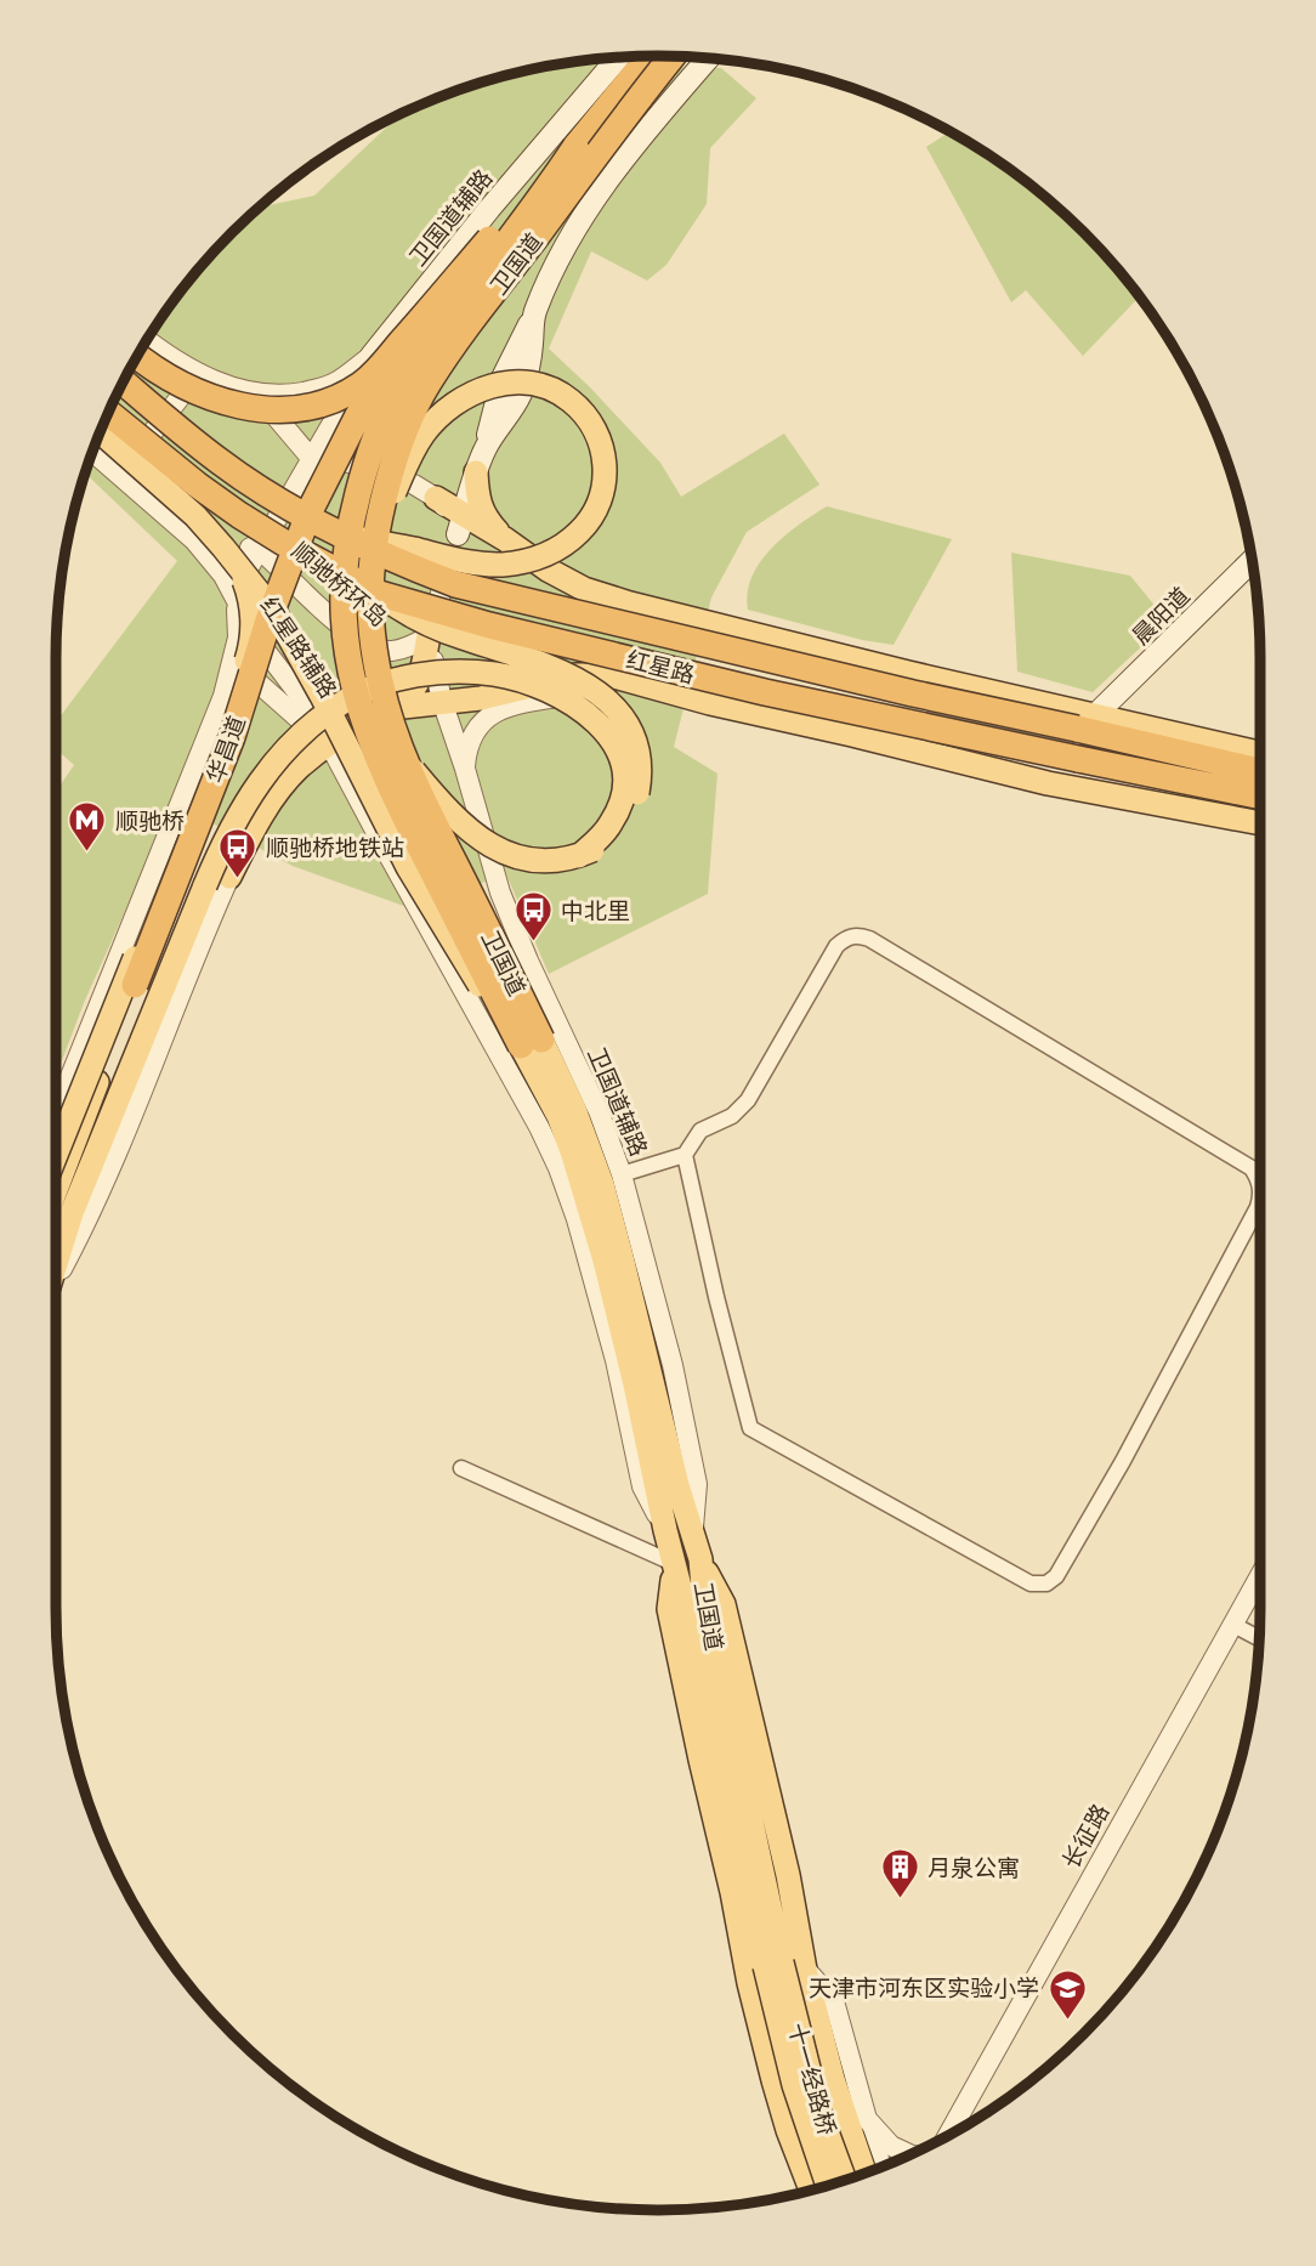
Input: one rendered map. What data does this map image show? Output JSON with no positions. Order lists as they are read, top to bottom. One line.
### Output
{"streets":{"highway":["卫国道","红星路","华昌道"],"main road":["卫国道辅路","晨阳道","十一经路桥"],"street":["顺驰桥环岛","红星路辅路","长征路"]},"crossings":[["卫国道辅路","卫国道"],["卫国道辅路","顺驰桥环岛"],["卫国道辅路","红星路辅路"],["卫国道","华昌道"],["卫国道","十一经路桥"],["顺驰桥环岛","红星路辅路"],["顺驰桥环岛","华昌道"],["晨阳道","红星路"],["红星路辅路","华昌道"]],"places":{"metro station":["顺驰桥"],"bus stop":["顺驰桥地铁站","中北里"],"building":["月泉公寓"],"school or university":["天津市河东区实验小学"]}}
